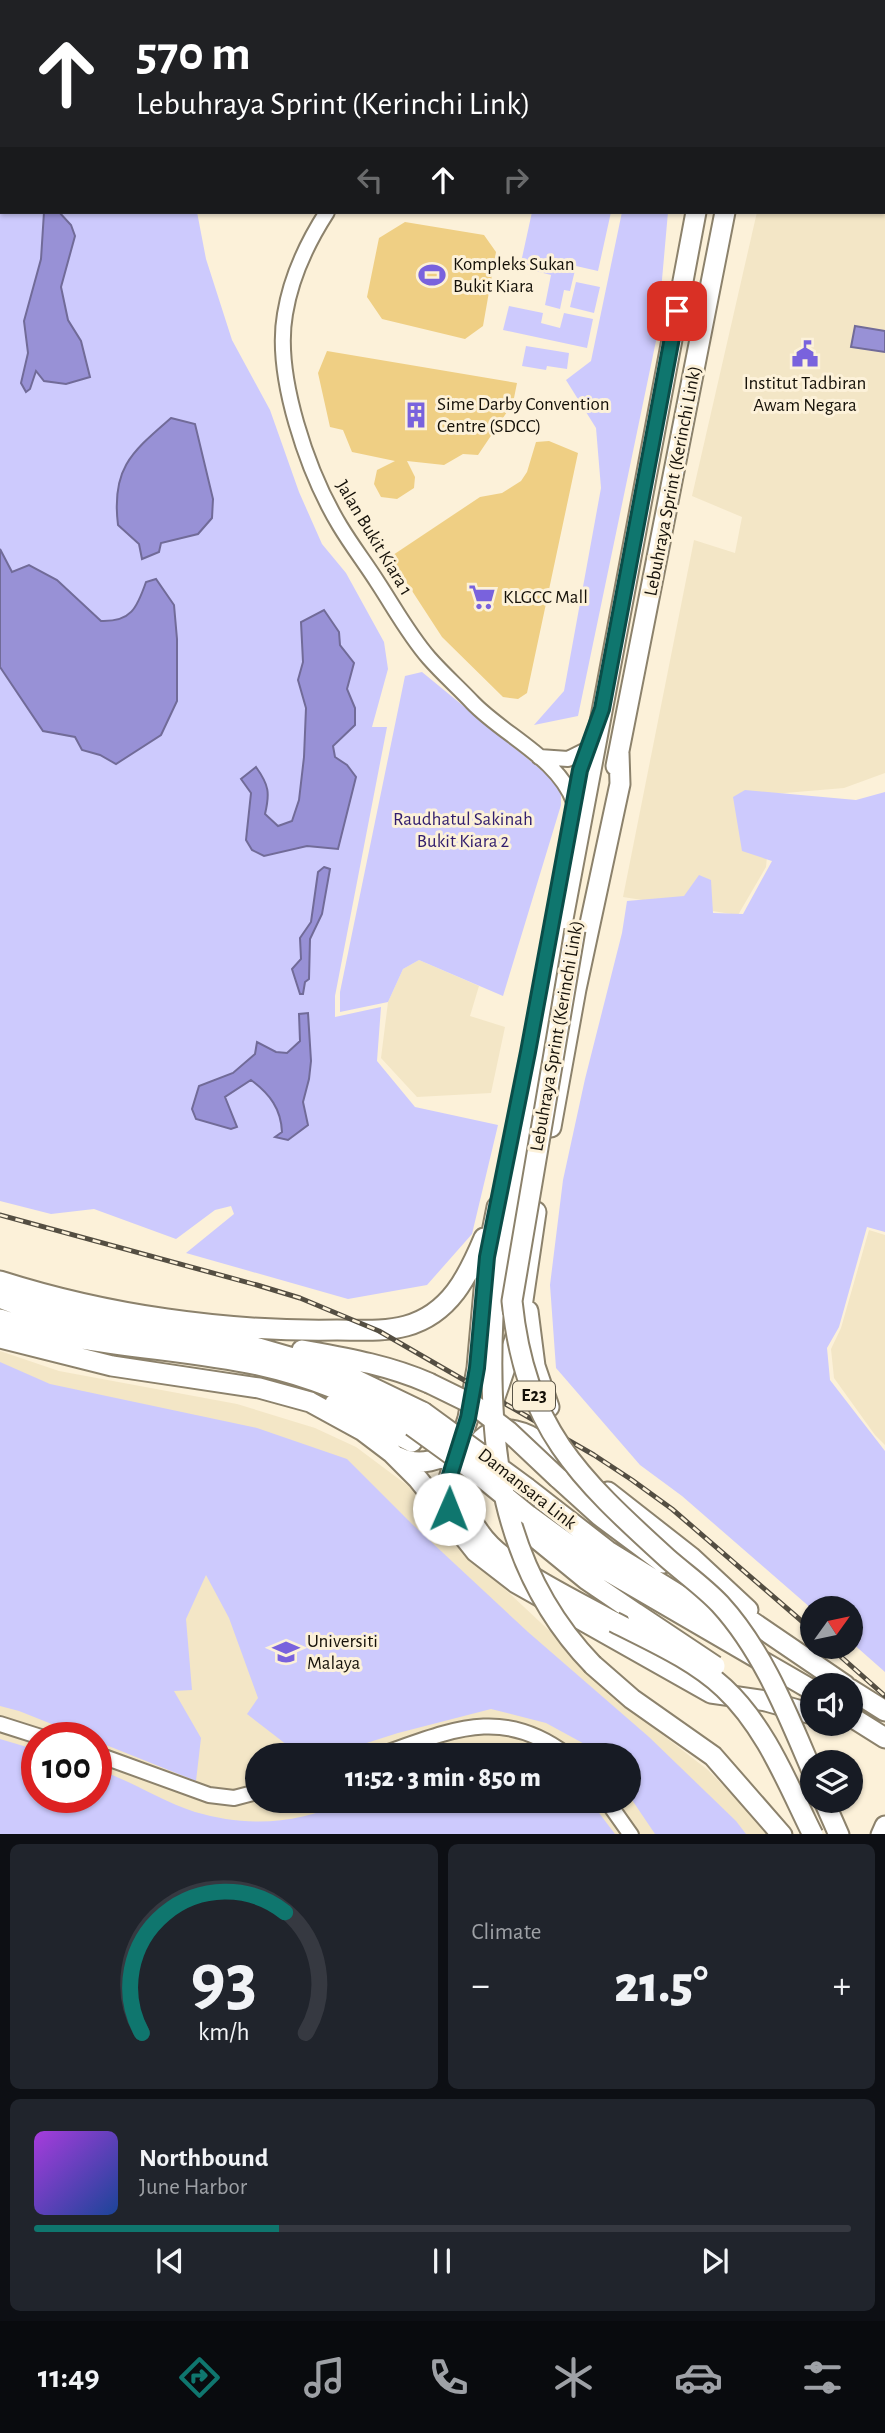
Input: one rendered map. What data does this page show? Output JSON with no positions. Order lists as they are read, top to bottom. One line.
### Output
{"streets":{"highway":["Lebuhraya Sprint (Kerinchi Link)","E23","Damansara Link"],"street":["Jalan Bukit Kiara 1"]},"parks":["Raudhatul Sakinah Bukit Kiara 2"],"places":{"sports":["Kompleks Sukan Bukit Kiara"],"public building":["Institut Tadbiran Awam Negara"],"building":["Sime Darby Convention Centre (SDCC)"],"supermarket":["KLGCC Mall"],"school or university":["Universiti Malaya"]},"north":"top right","page":{"turn":["570 m","Lebuhraya Sprint (Kerinchi Link)"],"limit":"100","trip":"11:52 · 3 min · 850 m","tile":"Climate","heat":["−","21.5°","+"],"song":["Northbound","June Harbor"],"tabs":"11:49","gauge":["93","km/h"]}}
